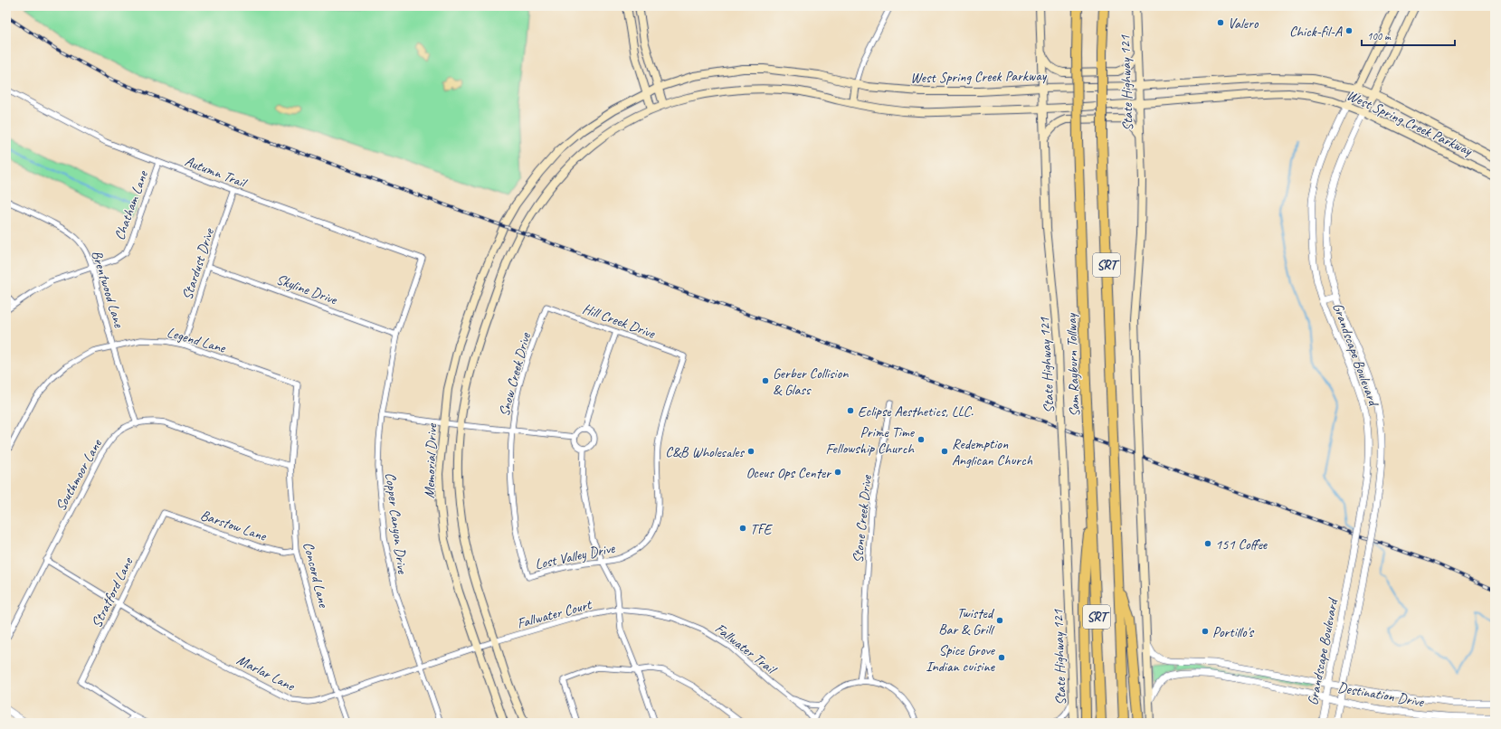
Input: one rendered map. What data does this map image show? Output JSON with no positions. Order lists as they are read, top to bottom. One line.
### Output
{"streets":{"highway":["SRT","Sam Rayburn Tollway"],"main road":["West Spring Creek Parkway","State Highway 121","Memorial Drive"],"street":["Autumn Trail","Chatham Lane","Stardust Drive","Brentwood Lane","Skyline Drive","Hill Creek Drive","Legend Lane","Grandscape Boulevard","Snow Creek Drive","Southmoor Lane","Stone Creek Drive","Copper Canyon Drive","Barstow Lane","Lost Valley Drive","Concord Lane","Stratford Lane","Fallwater Court","Fallwater Trail","Marlar Lane","Destination Drive"]},"crossings":[["West Spring Creek Parkway","State Highway 121"],["West Spring Creek Parkway","Grandscape Boulevard"],["West Spring Creek Parkway","Memorial Drive"],["State Highway 121","Destination Drive"],["Autumn Trail","Chatham Lane"],["Autumn Trail","Stardust Drive"],["Autumn Trail","Copper Canyon Drive"],["Chatham Lane","Brentwood Lane"],["Stardust Drive","Skyline Drive"],["Stardust Drive","Legend Lane"],["Brentwood Lane","Legend Lane"],["Brentwood Lane","Southmoor Lane"],["Skyline Drive","Copper Canyon Drive"],["Hill Creek Drive","Snow Creek Drive"],["Hill Creek Drive","Lost Valley Drive"],["Legend Lane","Concord Lane"],["Grandscape Boulevard","Destination Drive"],["Snow Creek Drive","Lost Valley Drive"],["Memorial Drive","Fallwater Court"],["Memorial Drive","Marlar Lane"],["Southmoor Lane","Concord Lane"],["Southmoor Lane","Marlar Lane"],["Copper Canyon Drive","Marlar Lane"],["Barstow Lane","Concord Lane"],["Barstow Lane","Stratford Lane"],["Concord Lane","Marlar Lane"],["Stratford Lane","Marlar Lane"],["Fallwater Court","Fallwater Trail"],["Fallwater Court","Marlar Lane"]],"places":["Valero","Chick-fil-A","Gerber Collision & Glass","Eclipse Aesthetics, LLC.","Prime Time Fellowship Church","C&B Wholesales","Redemption Anglican Church","Oceus Ops Center","TFE","151 Coffee","Twisted Bar & Grill","Portillo's","Spice Grove Indian cuisine"],"scale_bar":"100 m"}
